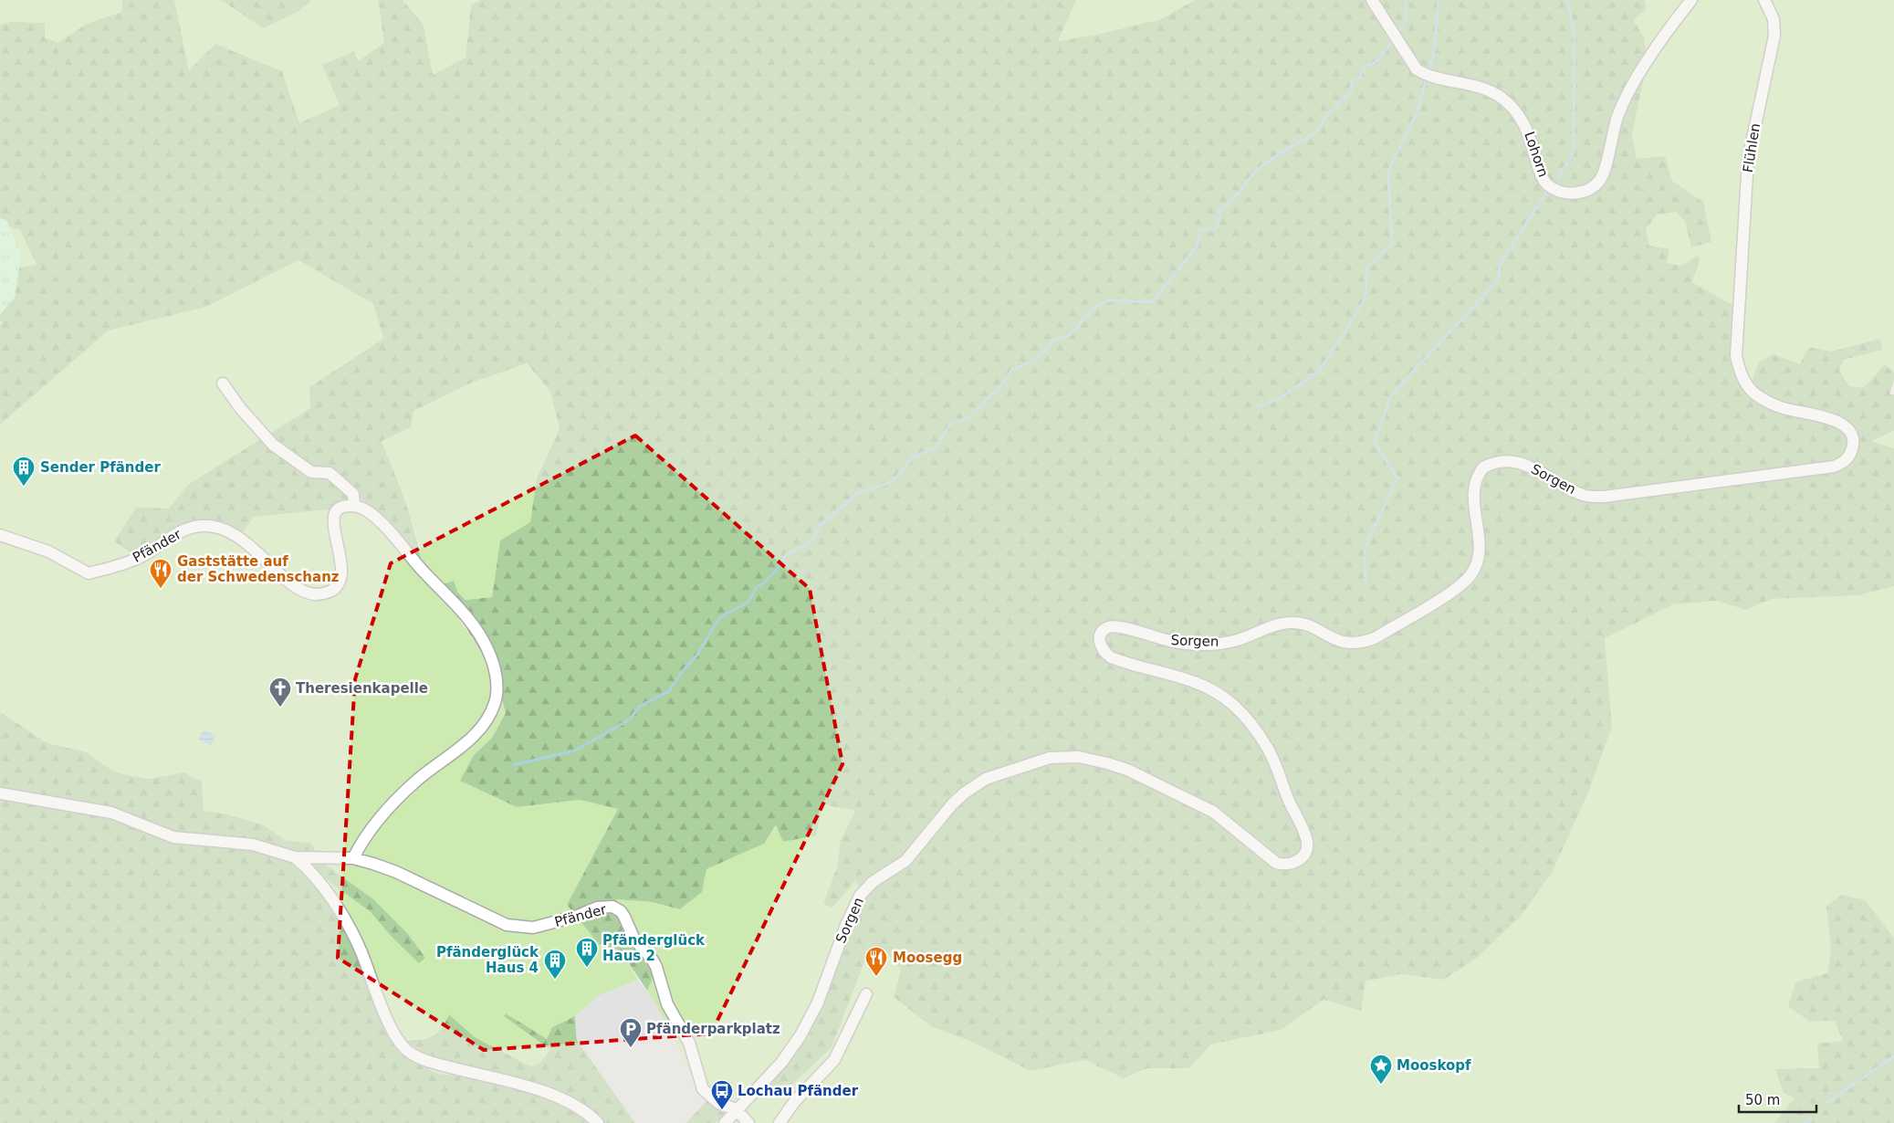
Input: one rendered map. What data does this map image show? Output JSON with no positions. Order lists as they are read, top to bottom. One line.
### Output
{"streets":{"street":["Flühlen","Lohorn","Sorgen","Pfänder"]},"crossings":[["Flühlen","Sorgen"],["Sorgen","Pfänder"]],"places":{"building":["Sender Pfänder","Pfänderglück Haus 2","Pfänderglück Haus 4"],"restaurant":["Gaststätte auf der Schwedenschanz","Moosegg"],"church":["Theresienkapelle"],"parking":["Pfänderparkplatz"],"place":["Mooskopf"],"bus stop":["Lochau Pfänder"]},"scale_bar":"50 m"}
